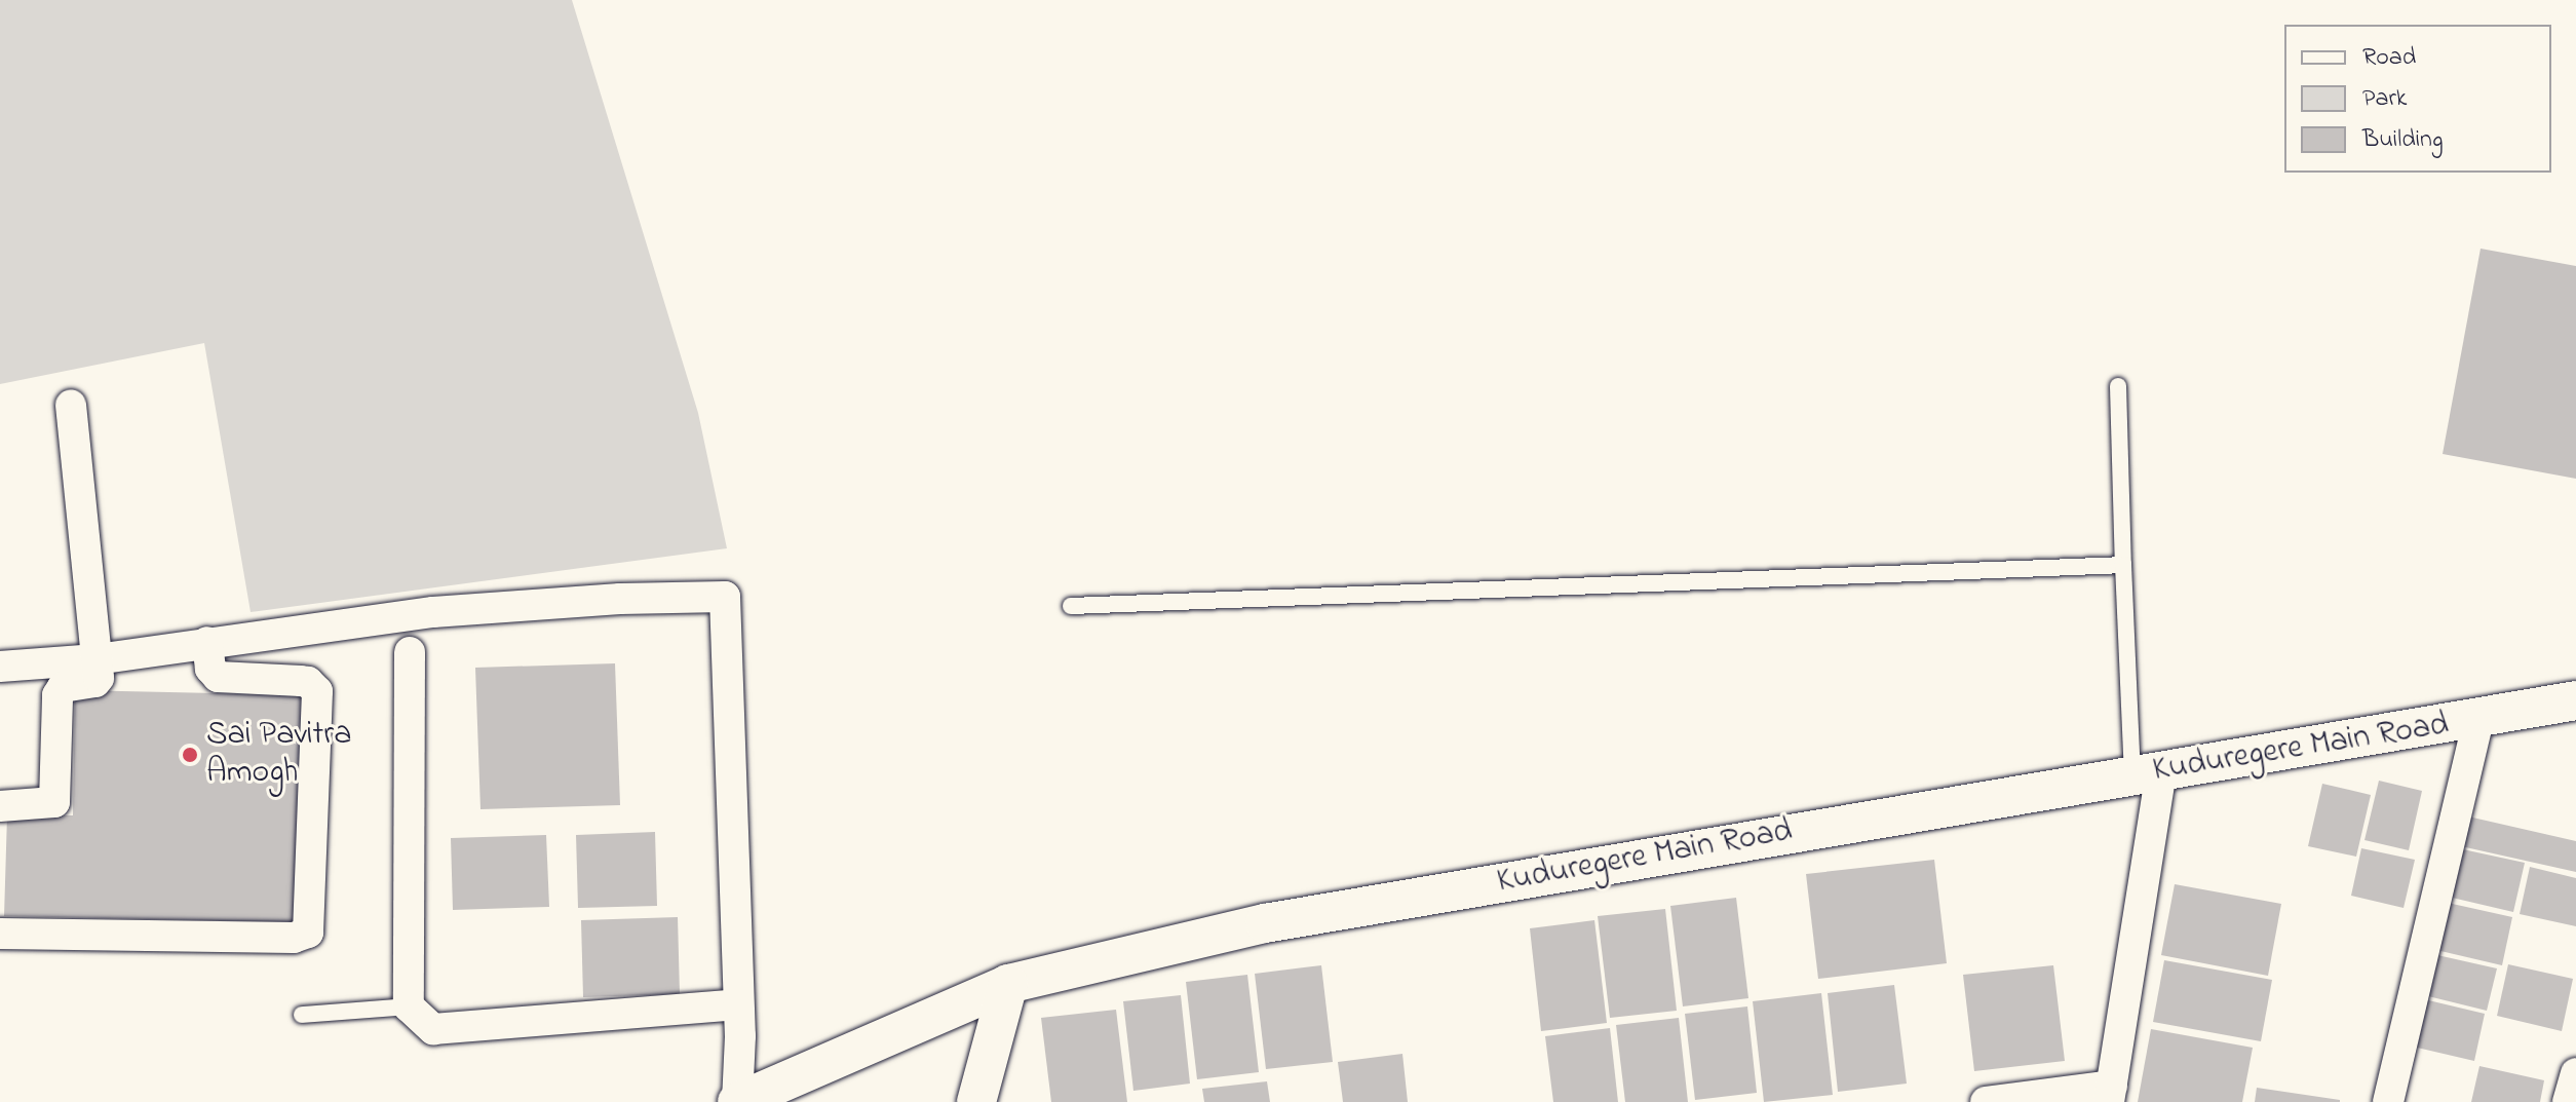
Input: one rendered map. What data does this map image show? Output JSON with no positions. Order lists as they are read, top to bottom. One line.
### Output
{"streets":{"street":["Kuduregere Main Road"]},"places":["Sai Pavitra Amogh"],"legend":["Road","Park","Building"]}
